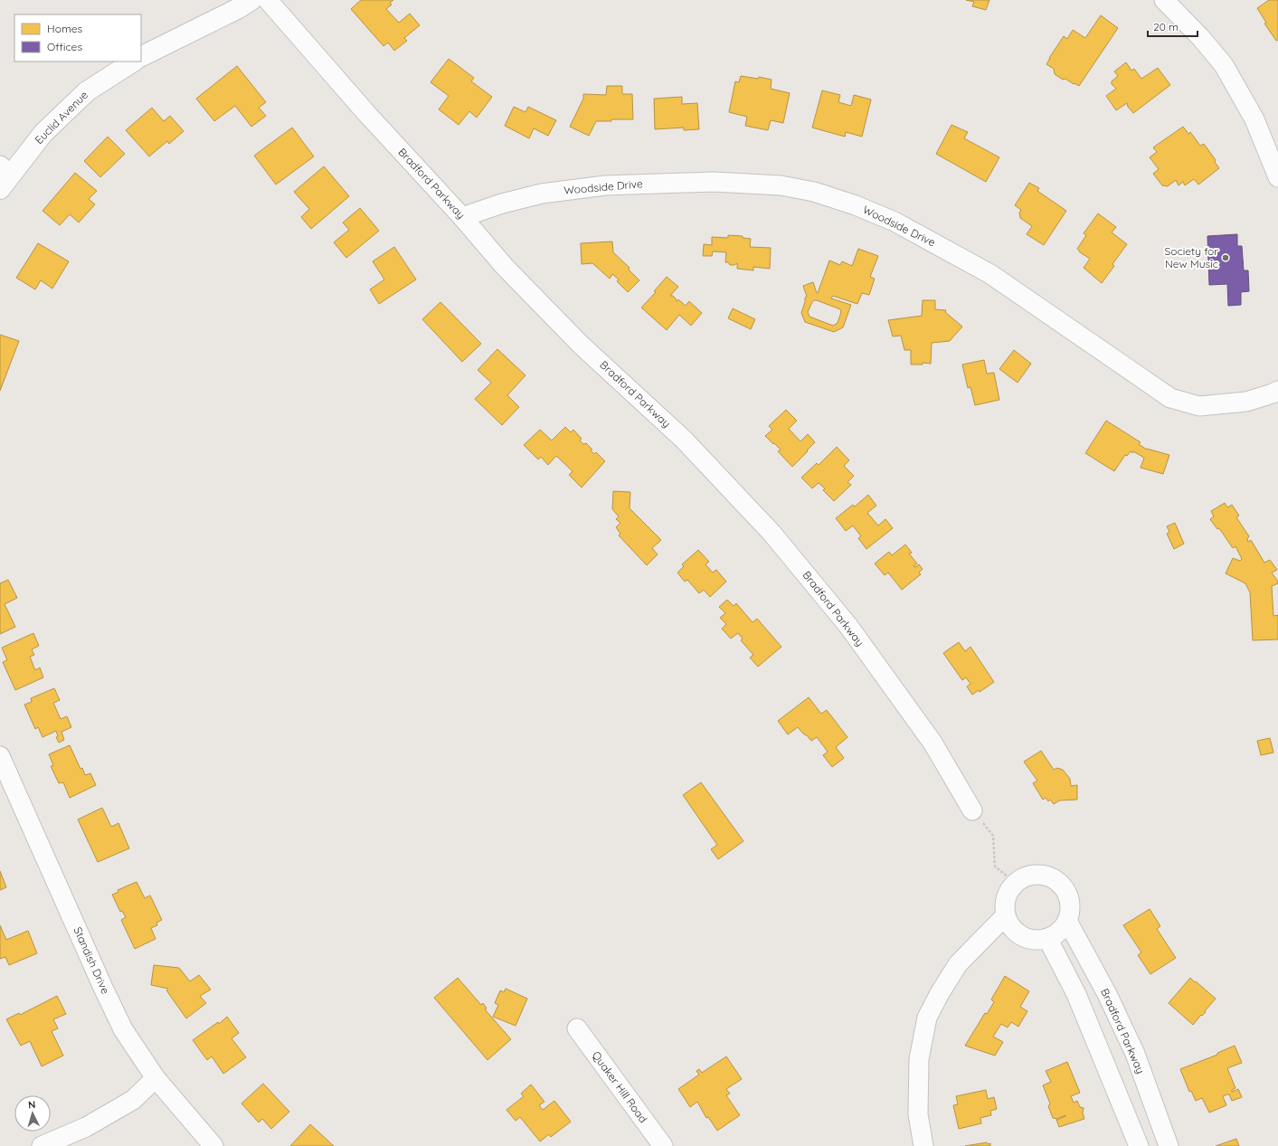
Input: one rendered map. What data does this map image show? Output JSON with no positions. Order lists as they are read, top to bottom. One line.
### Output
{"streets":{"street":["Euclid Avenue","Bradford Parkway","Woodside Drive","Standish Drive","Quaker Hill Road"]},"crossings":[["Bradford Parkway","Woodside Drive"]],"places":["Society for New Music"],"legend":["Homes","Offices"],"scale_bar":"20 m","north":"top"}
